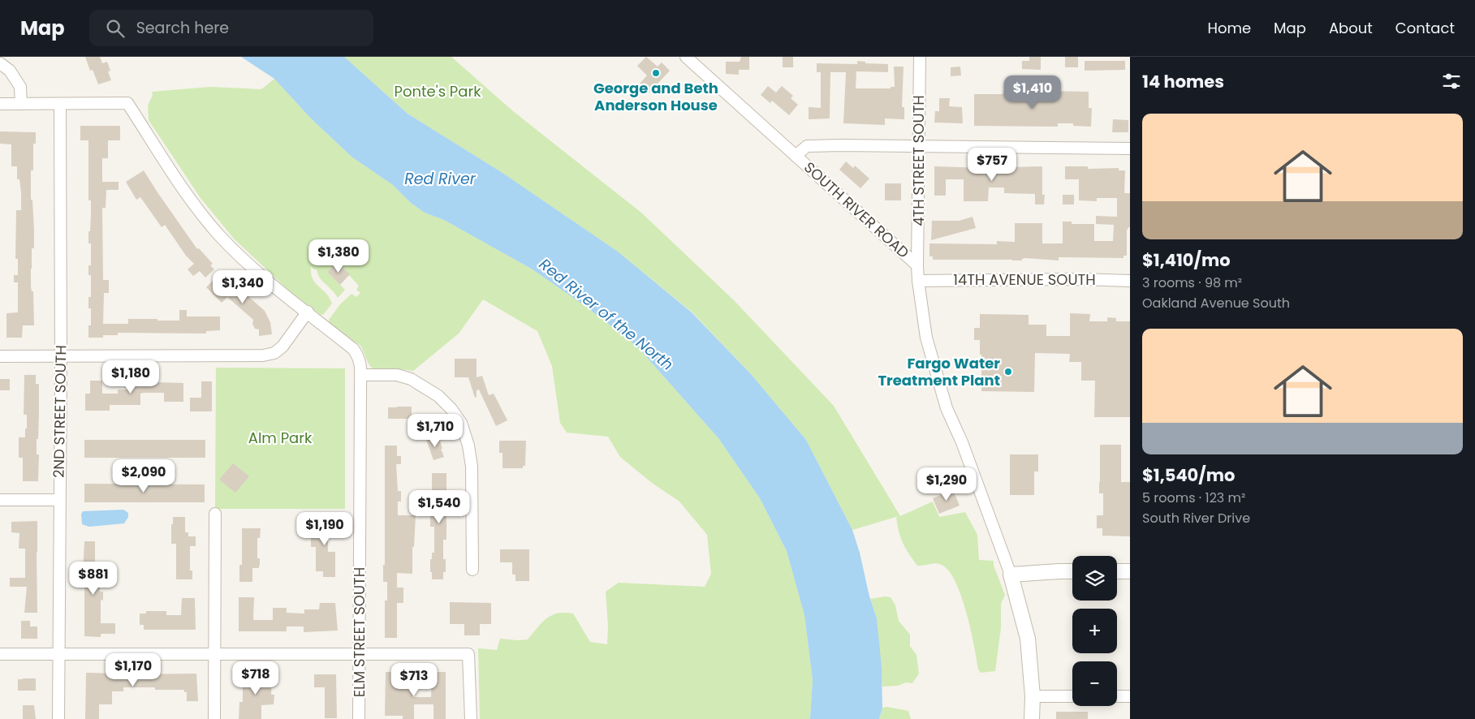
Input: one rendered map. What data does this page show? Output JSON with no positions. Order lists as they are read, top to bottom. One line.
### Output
{"streets":{"street":["4TH STREET SOUTH","SOUTH RIVER ROAD","14TH AVENUE SOUTH","2ND STREET SOUTH","ELM STREET SOUTH"]},"crossings":[["4TH STREET SOUTH","SOUTH RIVER ROAD"],["SOUTH RIVER ROAD","14TH AVENUE SOUTH"],["2ND STREET SOUTH","ELM STREET SOUTH"]],"water":["Red River","Red River of the North"],"parks":["Ponte's Park","Alm Park"],"places":["George and Beth Anderson House","Fargo Water Treatment Plant"],"page":{"header":"Map","search":"Search here","nav":["Home","Map","About","Contact"],"heading":"14 homes","price":["$1,410","$757","$1,380","$1,340","$1,180","$1,710","$2,090","$1,290","$1,540","$1,190","$881","$1,170","$718","$713"],"list":[{"name":"$1,410/mo","note":"3 rooms · 98 m² · Oakland Avenue South"},{"name":"$1,540/mo","note":"5 rooms · 123 m² · South River Drive"}],"map_buttons":["+","−"]}}
